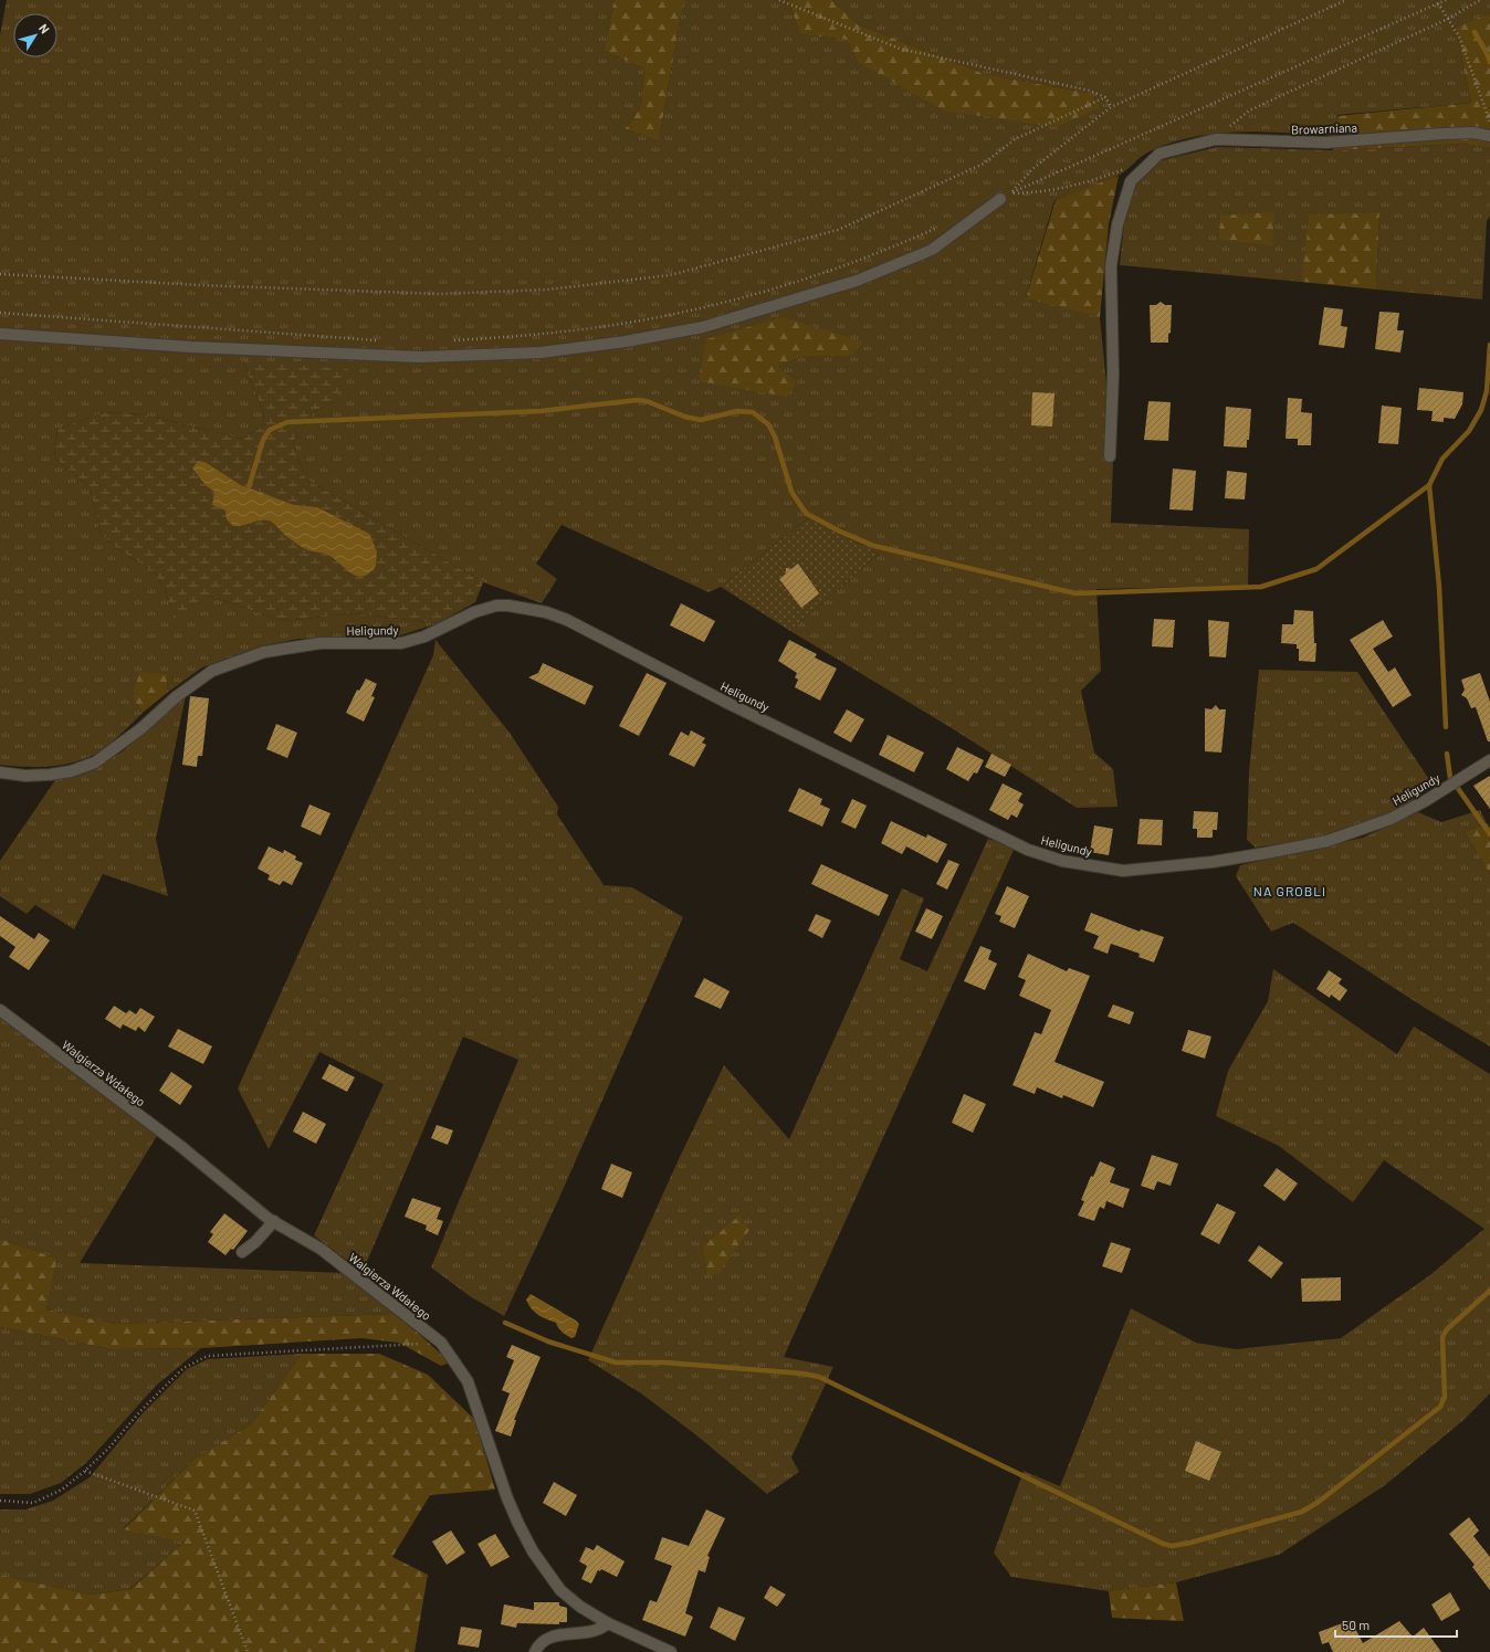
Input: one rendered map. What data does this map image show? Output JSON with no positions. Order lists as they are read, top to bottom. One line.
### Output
{"streets":{"street":["Browarniana","Heligundy","Walgierza Wdałego"]},"districts":["NA GROBLI"],"scale_bar":"50 m","north":"top right"}
